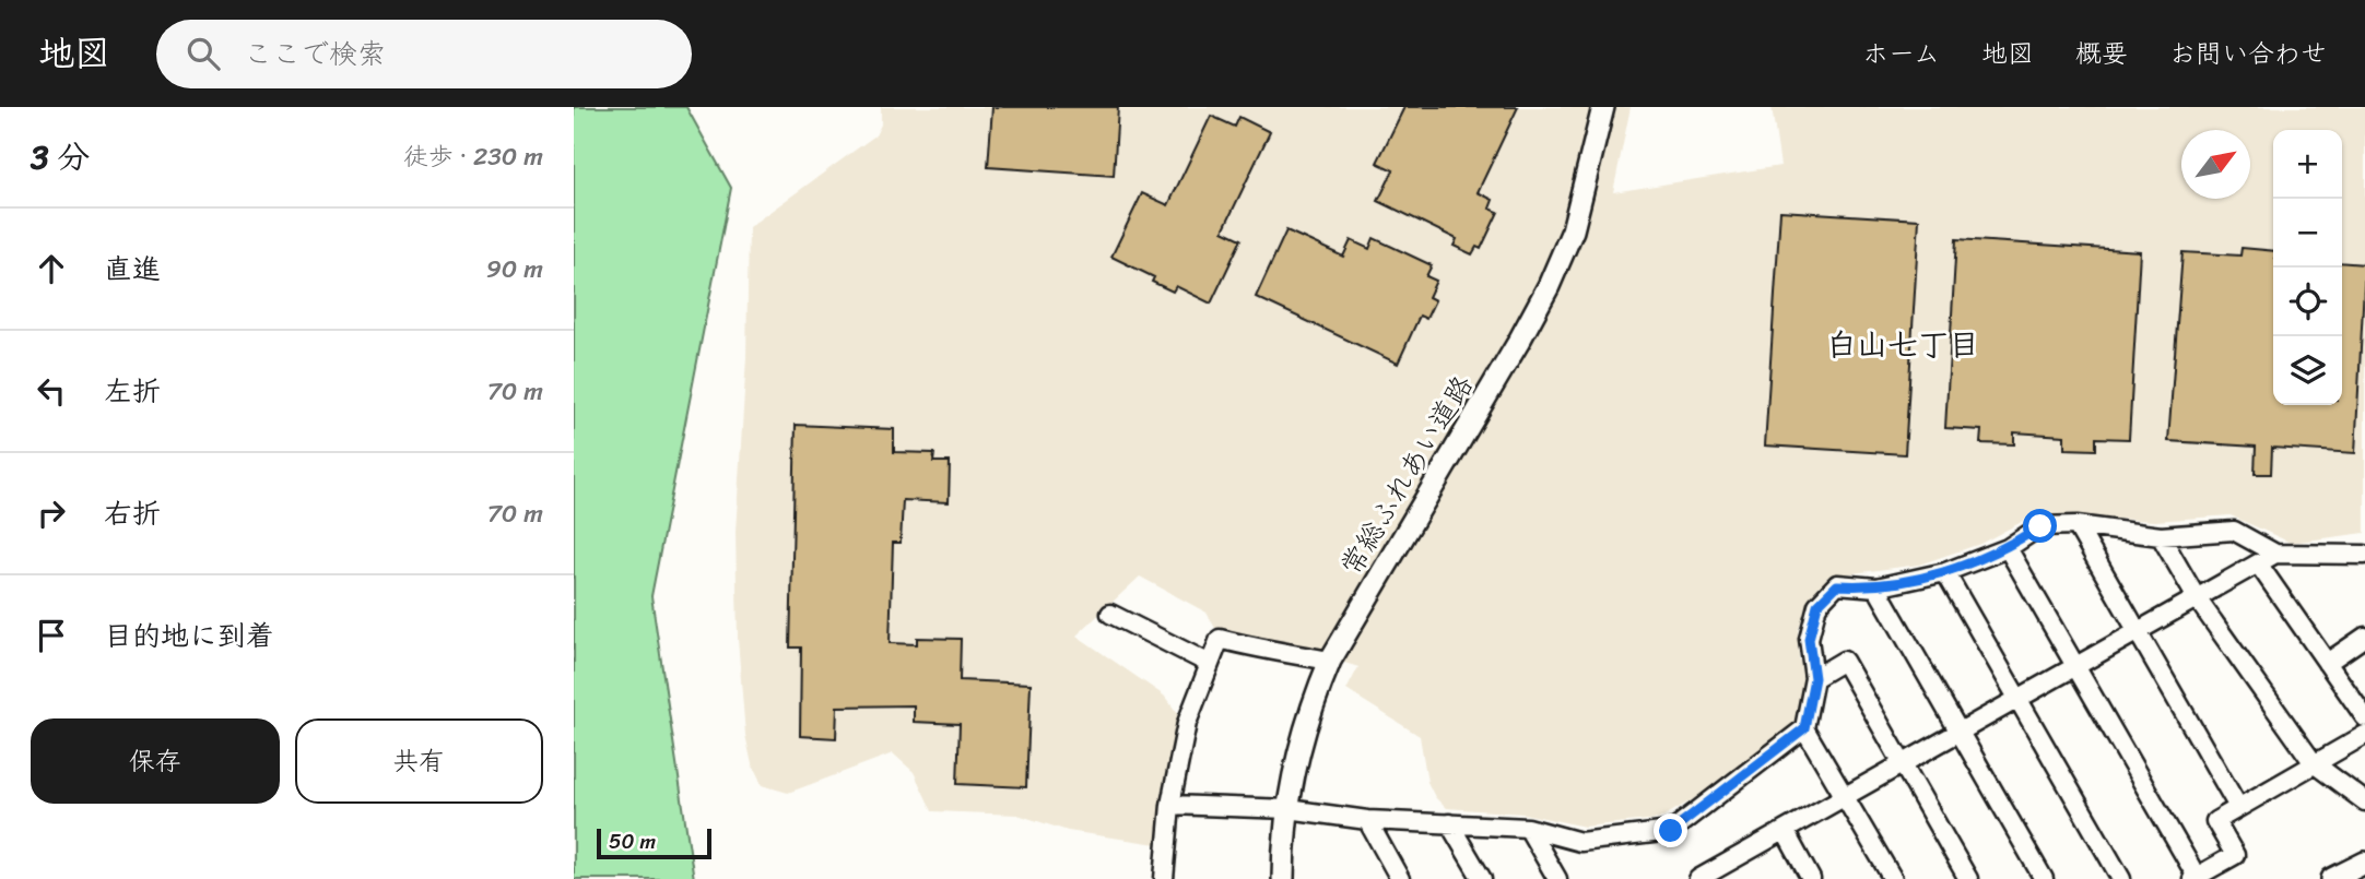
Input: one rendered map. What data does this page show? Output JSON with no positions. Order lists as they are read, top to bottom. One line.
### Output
{"streets":{"street":["常総ふれあい道路"]},"districts":["白山七丁目"],"scale_bar":"50 m","north":"top right","page":{"header":"地図","search":"ここで検索","nav":["ホーム","地図","概要","お問い合わせ"],"heading":["3 分","徒歩 · 230 m"],"map_buttons":["+","−"],"list":[["直進","90 m"],["左折","70 m"],["右折","70 m"],"目的地に到着"],"buttons":["保存","共有"],"scale":"50 m"}}
